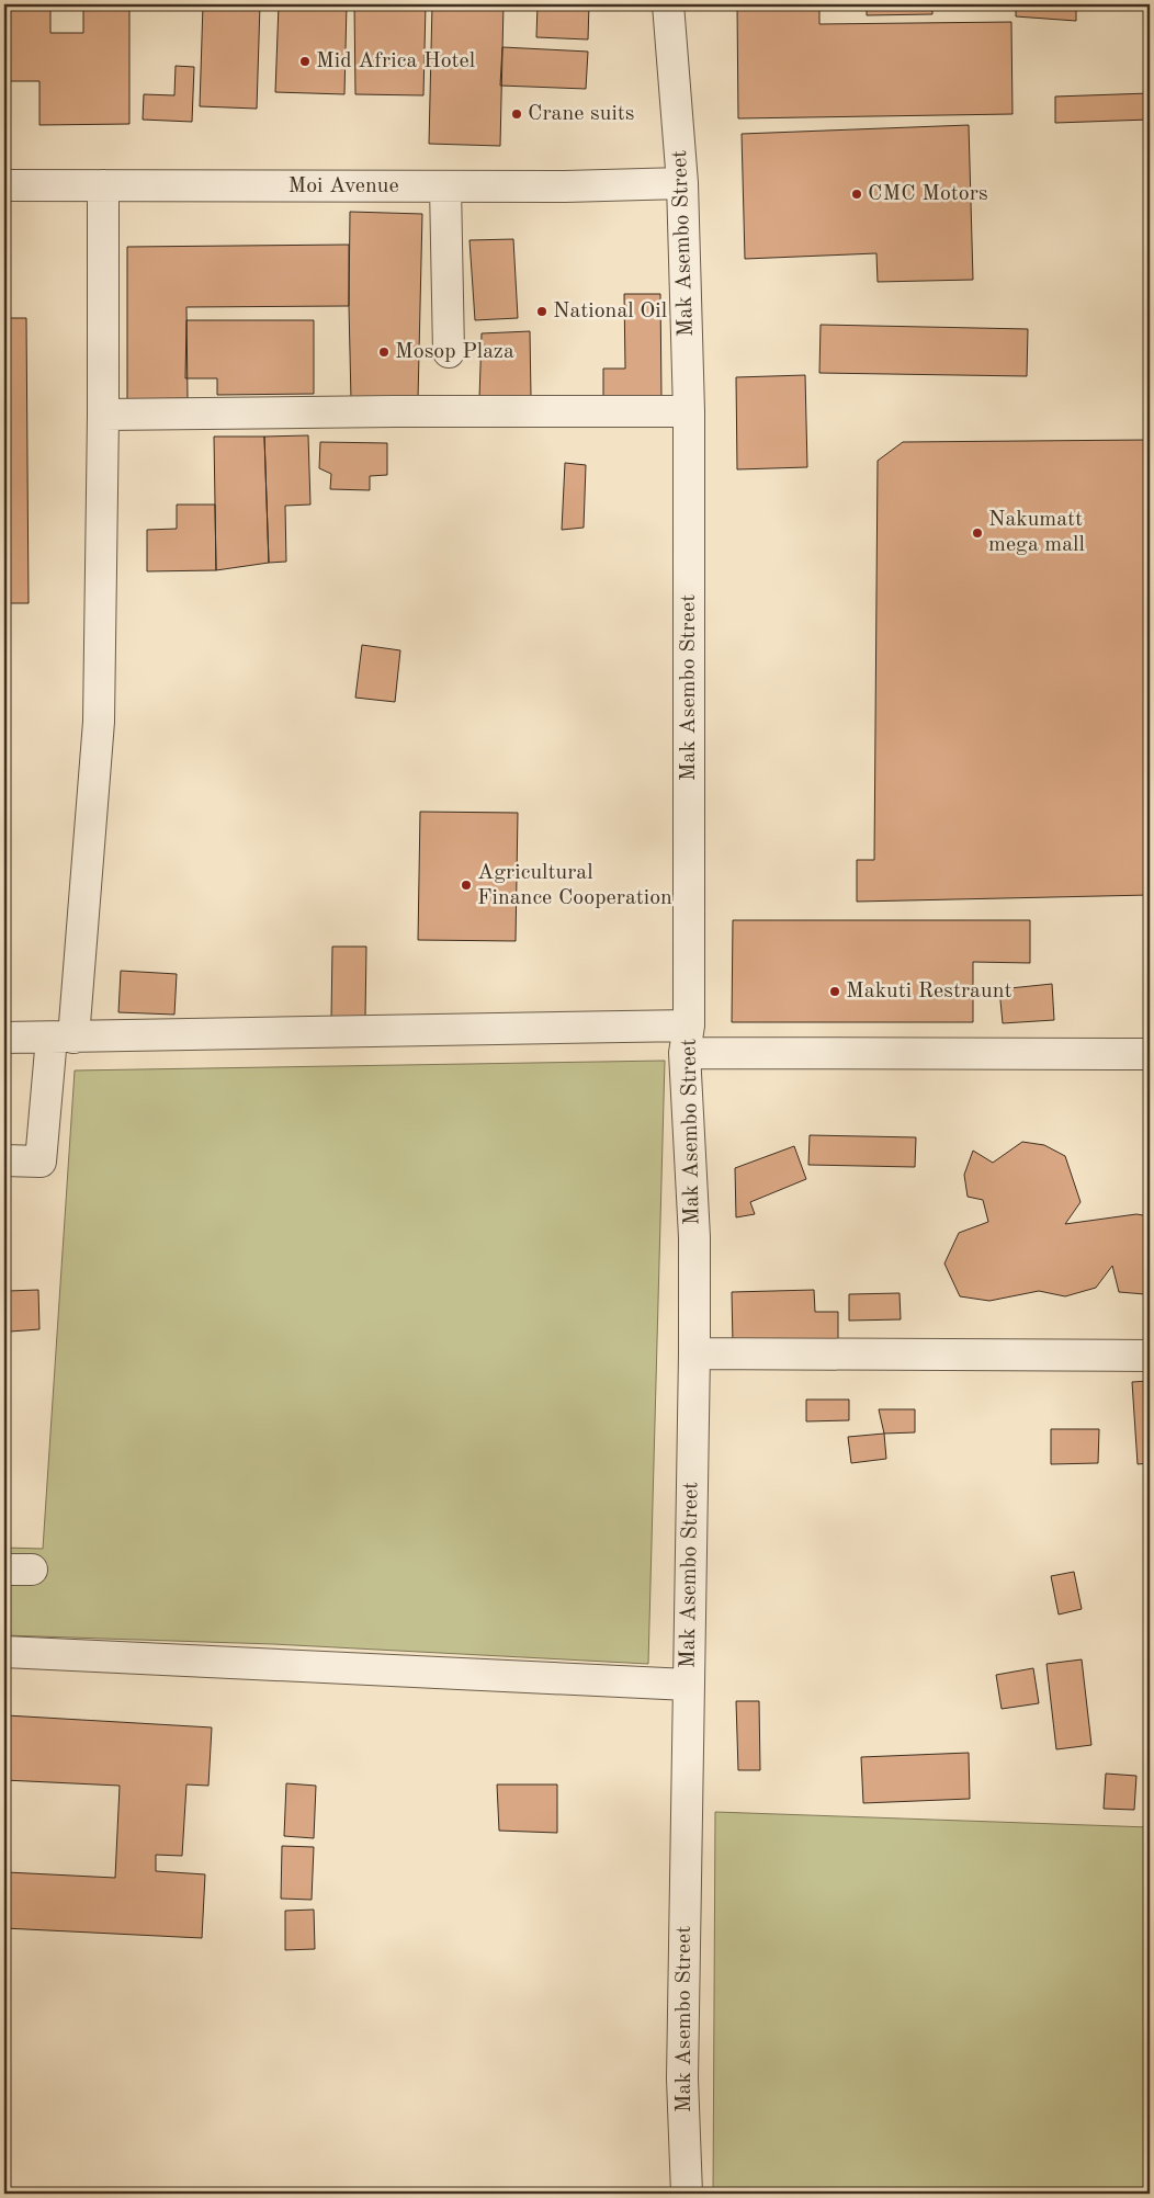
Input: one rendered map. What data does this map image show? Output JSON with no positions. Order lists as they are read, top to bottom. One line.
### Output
{"streets":{"street":["Moi Avenue","Mak Asembo Street"]},"crossings":[["Moi Avenue","Mak Asembo Street"]],"places":["Mid Africa Hotel","Crane suits","CMC Motors","National Oil","Mosop Plaza","Nakumatt mega mall","Agricultural Finance Cooperation","Makuti Restraunt"]}
